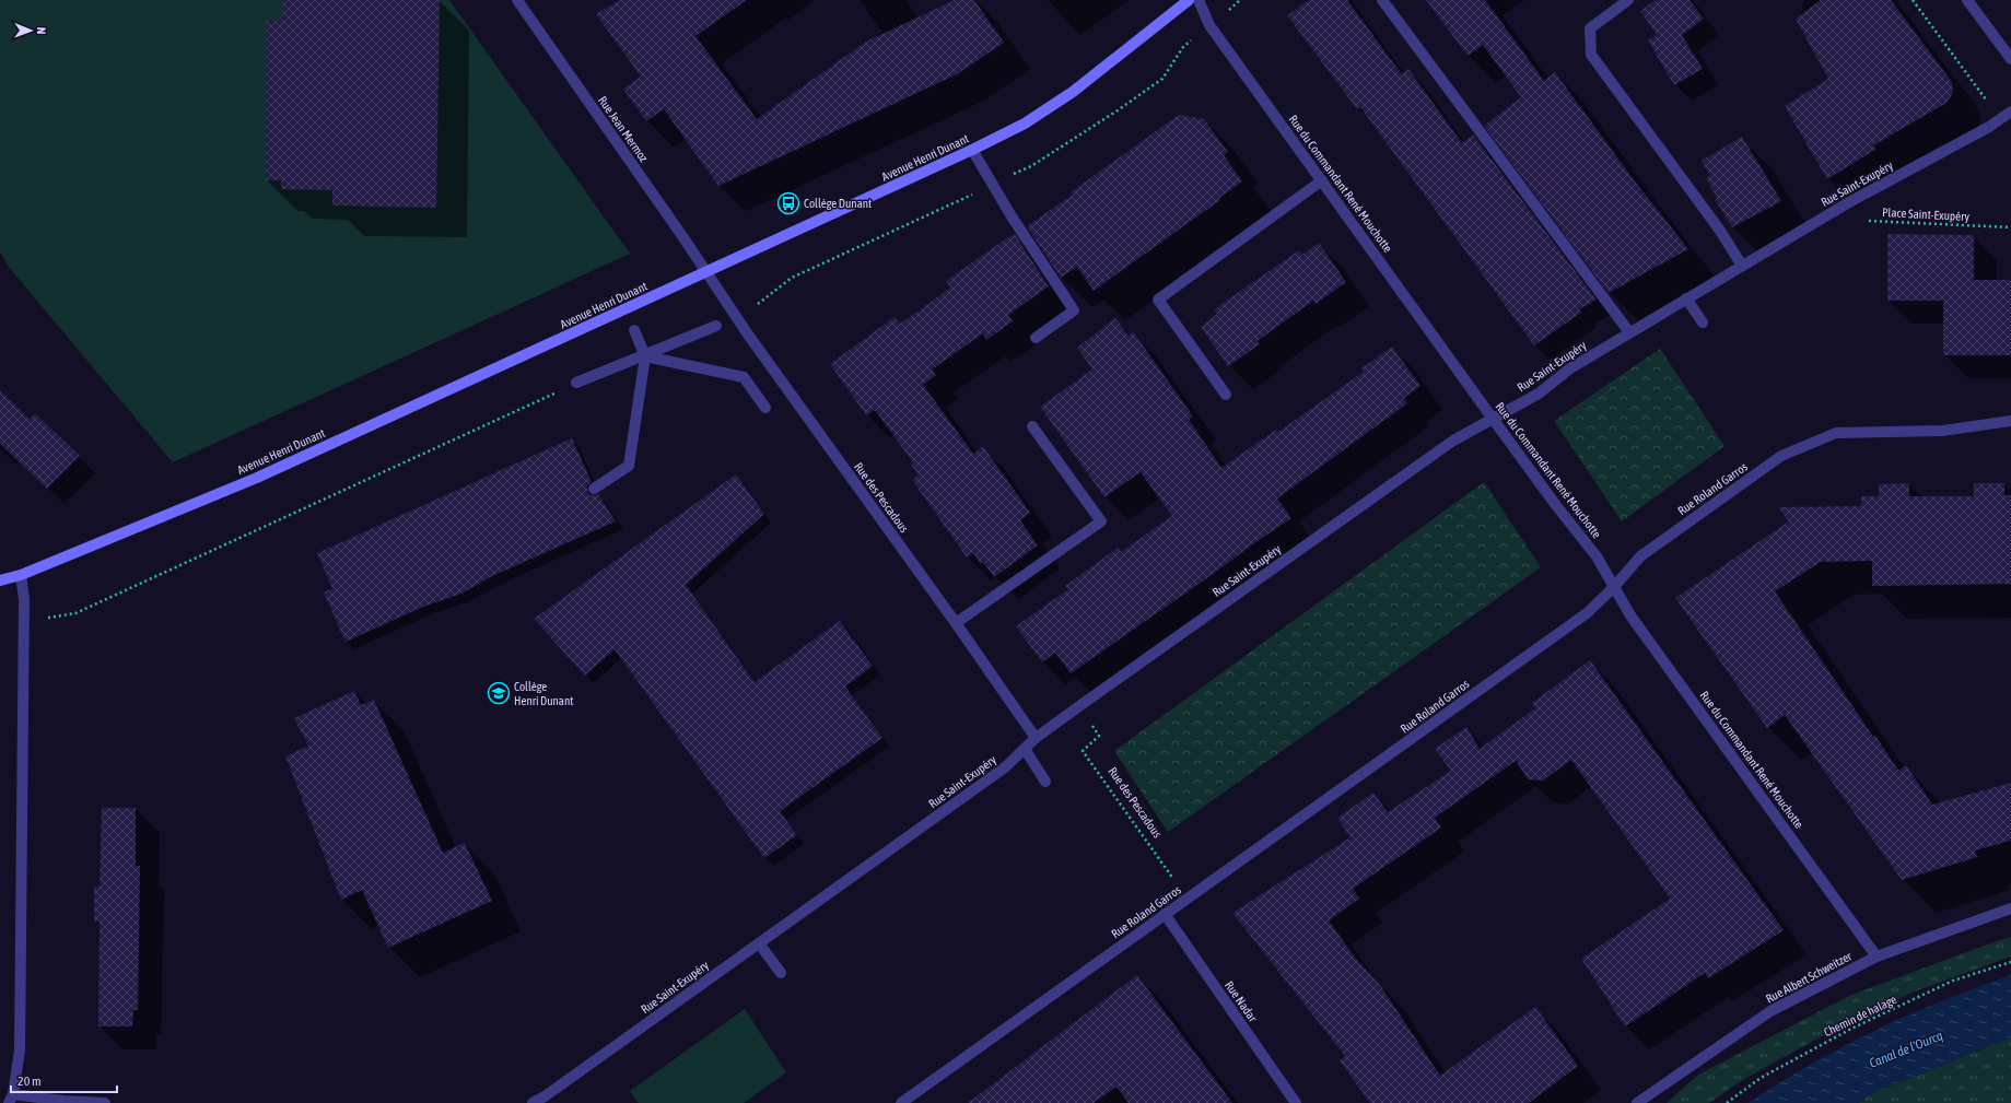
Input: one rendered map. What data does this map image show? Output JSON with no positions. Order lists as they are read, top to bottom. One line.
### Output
{"streets":{"street":["Rue Jean Mermoz","Avenue Henri Dunant","Rue du Commandant René Mouchotte","Rue Saint-Exupéry","Rue Roland Garros","Rue des Pescadous","Rue Albert Schweitzer","Rue Nadar"],"path":["Place Saint-Exupéry","Chemin de halage"]},"crossings":[["Rue Jean Mermoz","Avenue Henri Dunant"],["Rue Jean Mermoz","Rue des Pescadous"],["Avenue Henri Dunant","Rue des Pescadous"],["Rue du Commandant René Mouchotte","Rue Saint-Exupéry"],["Rue du Commandant René Mouchotte","Rue Roland Garros"],["Rue du Commandant René Mouchotte","Rue Albert Schweitzer"],["Rue Saint-Exupéry","Place Saint-Exupéry"],["Rue Saint-Exupéry","Rue des Pescadous"],["Rue Roland Garros","Rue des Pescadous"],["Rue Roland Garros","Rue Nadar"]],"water":["Canal de l'Ourcq"],"places":{"bus stop":["Collège Dunant"],"school or university":["Collège Henri Dunant"]},"scale_bar":"20 m","north":"right"}
